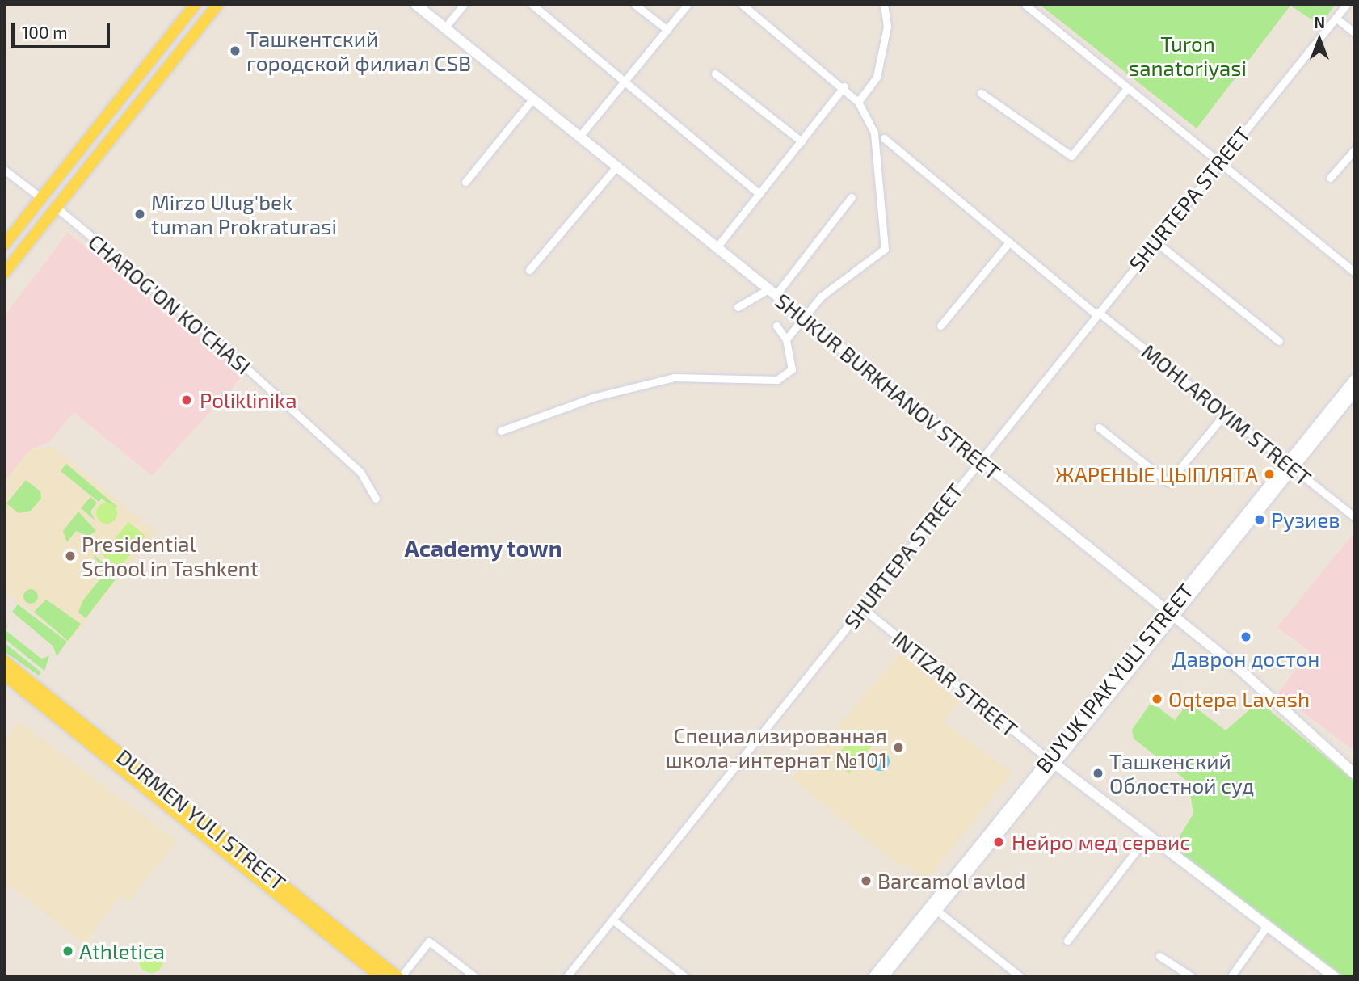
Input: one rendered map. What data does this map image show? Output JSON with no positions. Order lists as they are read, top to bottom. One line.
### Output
{"streets":{"main road":["DURMEN YULI STREET"],"street":["SHURTEPA STREET","CHAROG'ON KO'CHASI","SHUKUR BURKHANOV STREET","MOHLAROYIM STREET","BUYUK IPAK YULI STREET","INTIZАR STREET"]},"crossings":[["SHURTEPA STREET","SHUKUR BURKHANOV STREET"],["SHURTEPA STREET","MOHLAROYIM STREET"],["SHURTEPA STREET","INTIZАR STREET"],["SHUKUR BURKHANOV STREET","BUYUK IPAK YULI STREET"],["MOHLAROYIM STREET","BUYUK IPAK YULI STREET"],["BUYUK IPAK YULI STREET","INTIZАR STREET"]],"districts":["Academy town"],"parks":["Turon sanatoriyasi"],"places":["Ташкентский городской филиал CSB","Mirzo Ulug'bek tuman Prokraturasi","Poliklinika","ЖАРЕНЫЕ ЦЫПЛЯТА","Рузиев","Presidential School in Tashkent","Даврон достон","Oqtepa Lavash","Специализированная школа-интернат №101","Ташкенский Облостной суд","Нейро мед сервис","Barcamol avlod","Athletica"],"scale_bar":"100 m","north":"top"}
